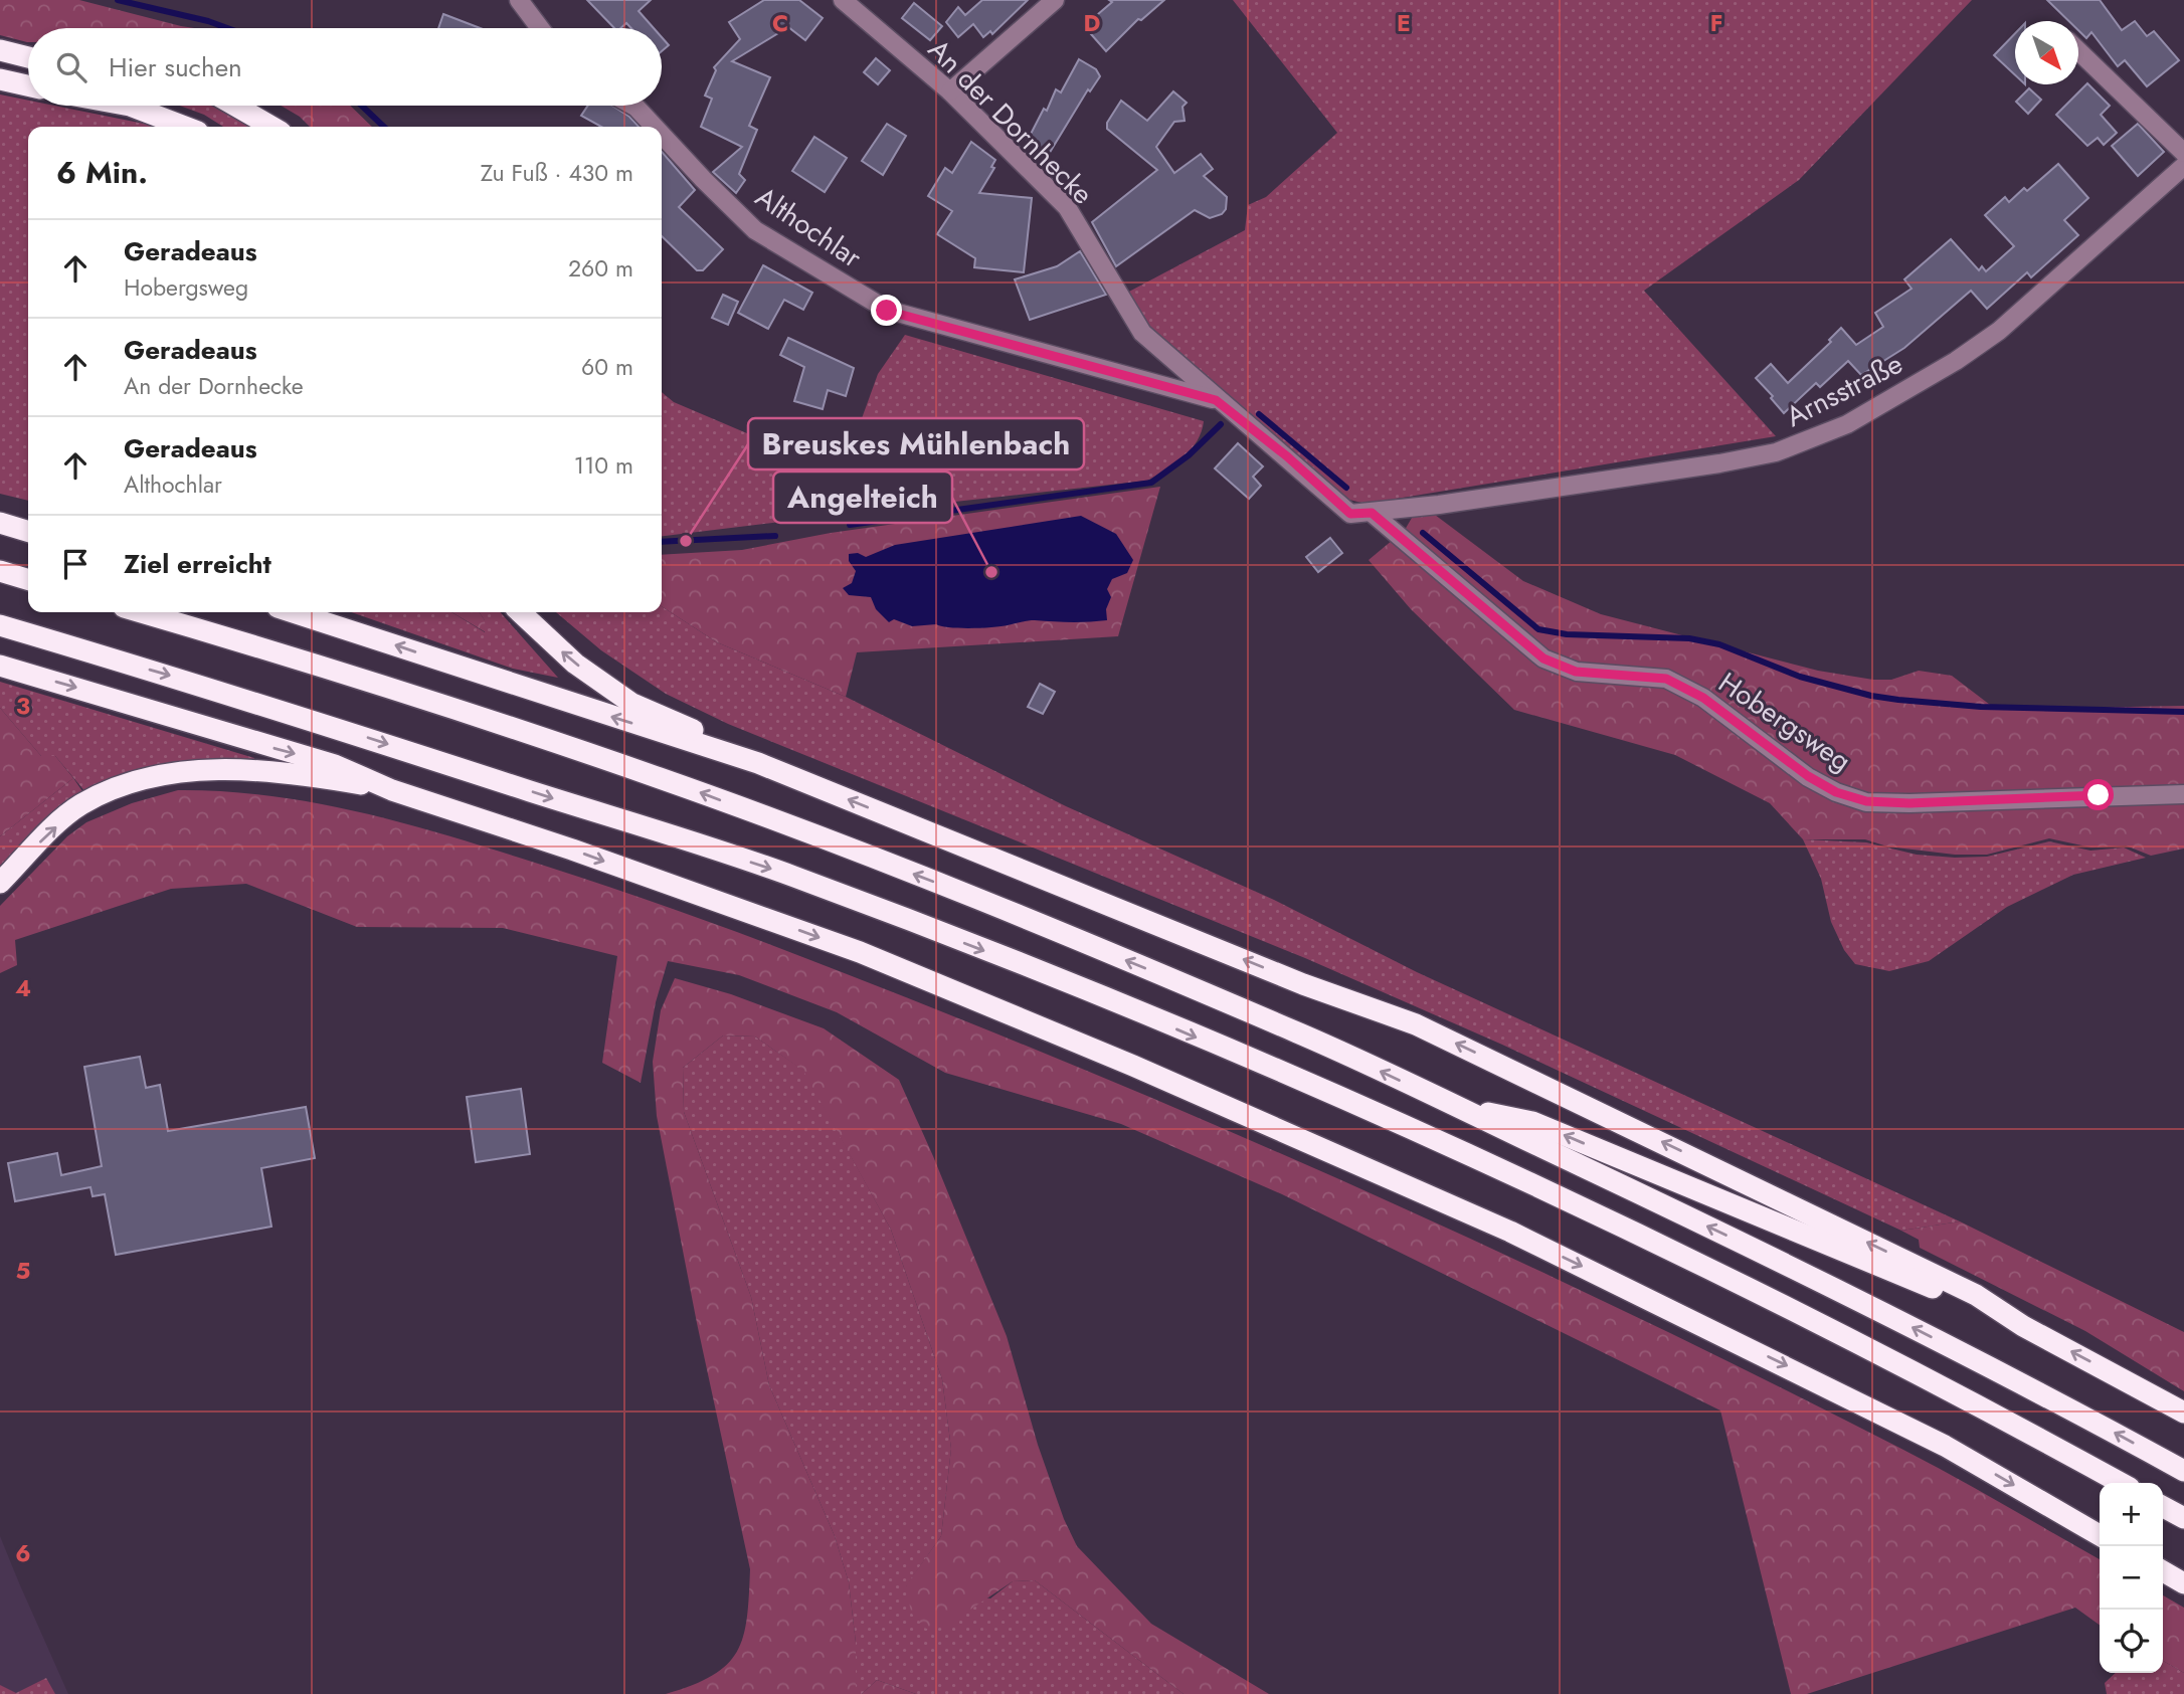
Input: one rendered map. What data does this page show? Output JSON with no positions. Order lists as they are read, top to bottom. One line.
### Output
{"streets":{"street":["An der Dornhecke","Althochlar","Arnsstraße","Hobergsweg"]},"crossings":[["An der Dornhecke","Althochlar"],["An der Dornhecke","Arnsstraße"],["An der Dornhecke","Hobergsweg"],["Arnsstraße","Hobergsweg"]],"places":["Breuskes Mühlenbach","Angelteich"],"north":"bottom right","page":{"search":"Hier suchen","heading":["6 Min.","Zu Fuß · 430 m"],"list":[["Geradeaus","Hobergsweg","260 m"],["Geradeaus","An der Dornhecke","60 m"],["Geradeaus","Althochlar","110 m"],"Ziel erreicht"],"map_buttons":["+","−"]},"grid":{"columns":["C","D","E","F"],"rows":["3","4","5","6"]}}
